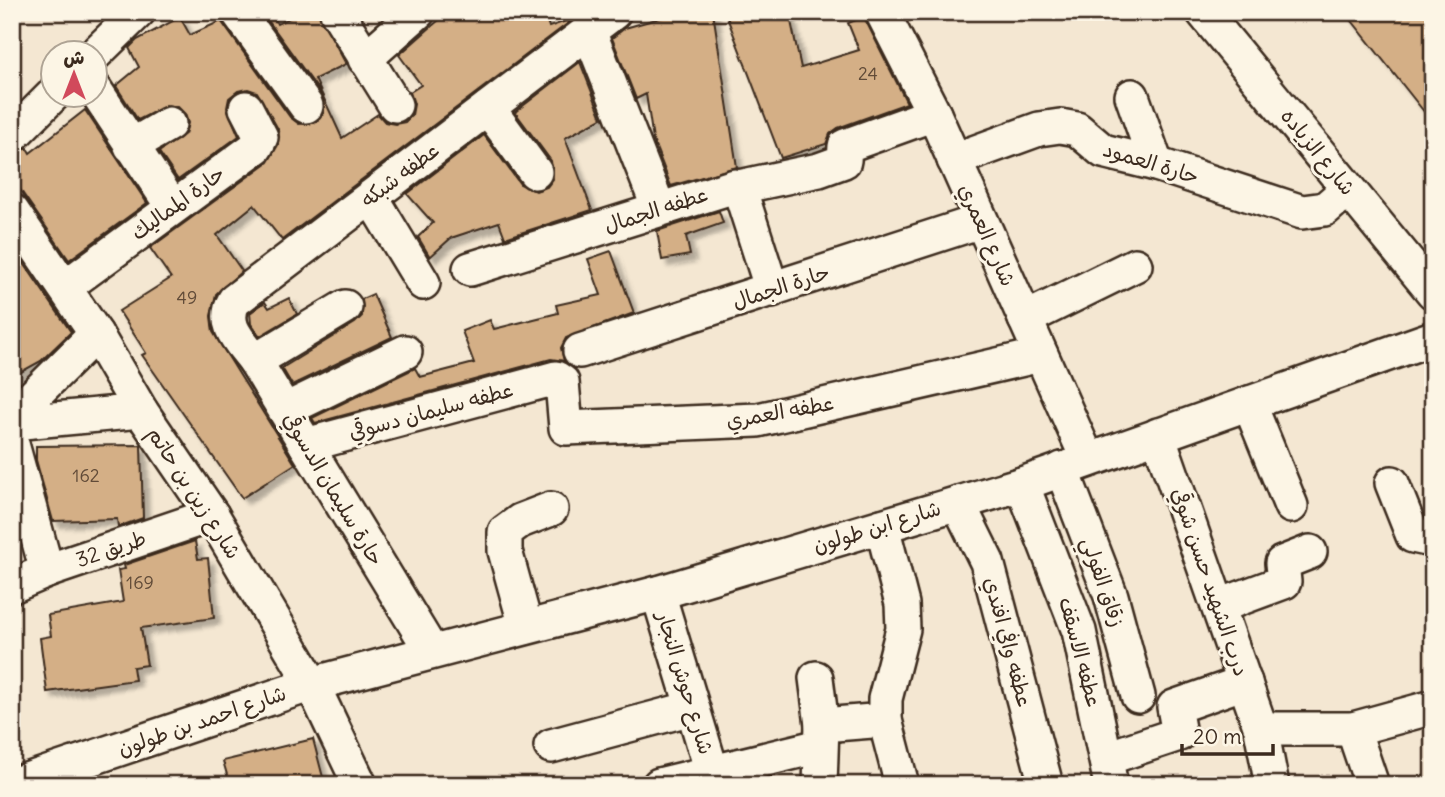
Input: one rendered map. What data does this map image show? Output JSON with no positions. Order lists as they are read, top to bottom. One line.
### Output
{"streets":{"street":["شارع الزياده","حارة العمود","عطفه شبكه","حارة المماليك","عطفه الجمال","شارع العمري","حارة الجمال","عطفه سليمان دسوقي","عطفه العمري","حارة سليمان الدسوقي","شارع زين بن حاتم","شارع ابن طولون","طريق 32","زقاق الفولي","درب الشهيد حسن شوقي","عطفه وافي افندي","عطفه الاسقف","شارع حوش النجار","شارع احمد بن طولون"]},"crossings":[["شارع الزياده","حارة العمود"],["حارة العمود","شارع العمري"],["عطفه شبكه","عطفه الجمال"],["عطفه شبكه","حارة سليمان الدسوقي"],["حارة المماليك","شارع زين بن حاتم"],["عطفه الجمال","شارع العمري"],["شارع العمري","حارة الجمال"],["شارع العمري","عطفه العمري"],["شارع العمري","شارع ابن طولون"],["شارع العمري","زقاق الفولي"],["عطفه سليمان دسوقي","عطفه العمري"],["عطفه سليمان دسوقي","حارة سليمان الدسوقي"],["حارة سليمان الدسوقي","شارع ابن طولون"],["شارع زين بن حاتم","شارع ابن طولون"],["شارع زين بن حاتم","طريق 32"],["شارع زين بن حاتم","شارع احمد بن طولون"],["شارع ابن طولون","زقاق الفولي"],["شارع ابن طولون","درب الشهيد حسن شوقي"],["شارع ابن طولون","عطفه وافي افندي"],["شارع ابن طولون","عطفه الاسقف"],["شارع ابن طولون","شارع حوش النجار"],["شارع ابن طولون","شارع احمد بن طولون"]],"house_numbers":["24","49","162","169"],"scale_bar":"20 m","north":"top"}
